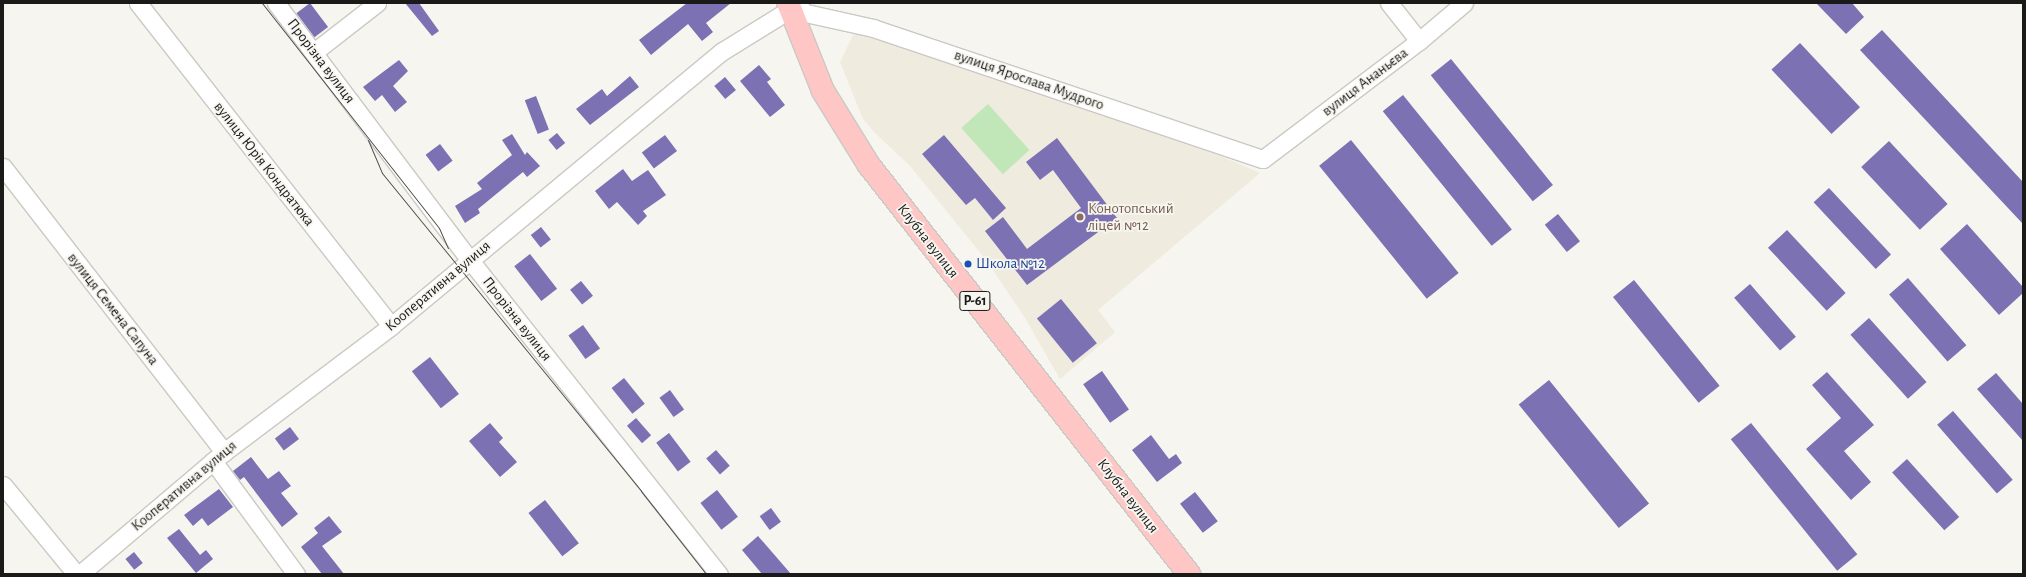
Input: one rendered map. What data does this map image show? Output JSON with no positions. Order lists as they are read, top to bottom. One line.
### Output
{"streets":{"main road":["Клубна вулиця","Р-61"],"street":["Прорізна вулиця","вулиця Ярослава Мудрого","вулиця Ананьєва","вулиця Юрія Кондратюка","Кооперативна вулиця","вулиця Семена Сапуна"]},"crossings":[["Прорізна вулиця","Кооперативна вулиця"],["вулиця Ярослава Мудрого","вулиця Ананьєва"],["вулиця Ярослава Мудрого","Клубна вулиця"],["вулиця Ярослава Мудрого","Кооперативна вулиця"],["вулиця Юрія Кондратюка","Кооперативна вулиця"],["Клубна вулиця","Кооперативна вулиця"],["Кооперативна вулиця","вулиця Семена Сапуна"]],"places":["Конотопський ліцей №12","Школа №12"]}
